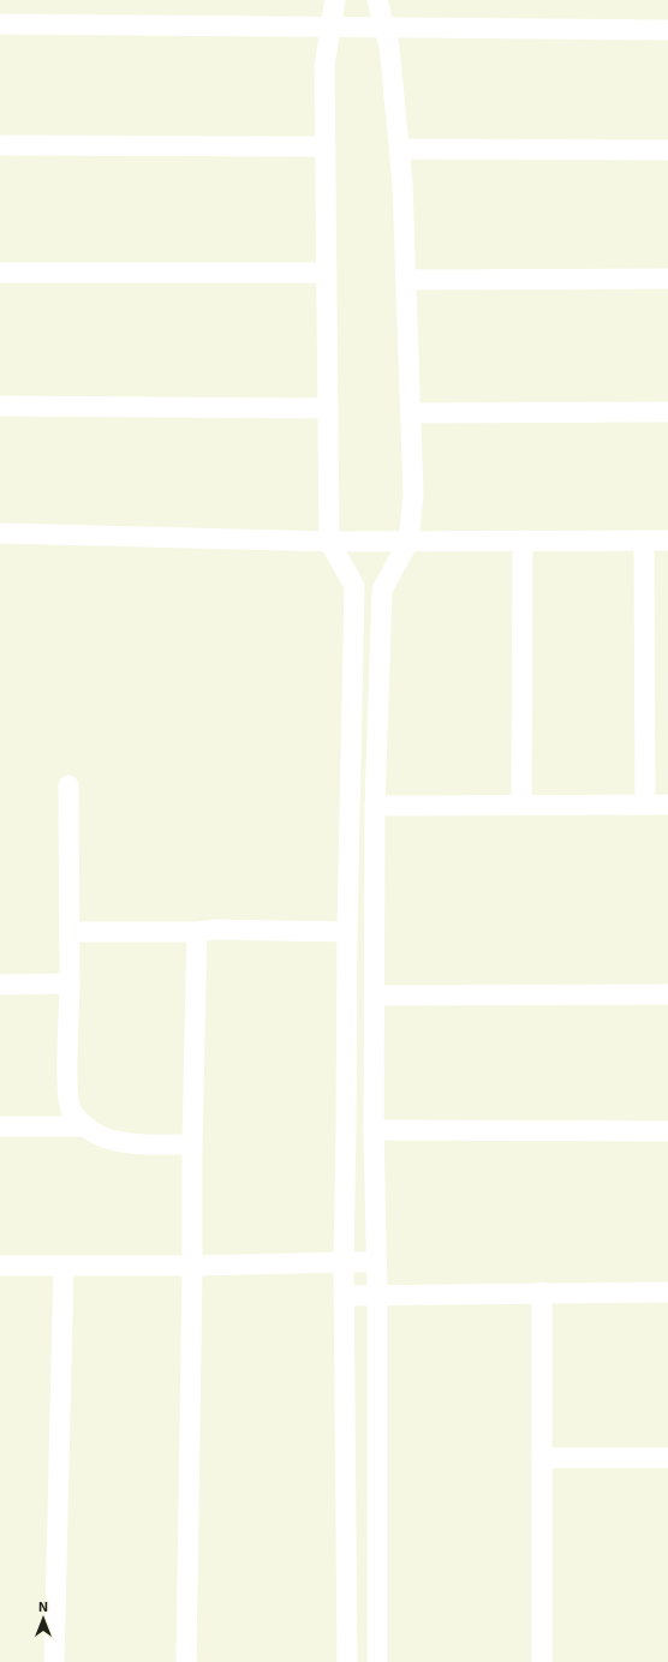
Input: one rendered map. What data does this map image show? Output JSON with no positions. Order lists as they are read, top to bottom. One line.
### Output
{"north":"top"}
